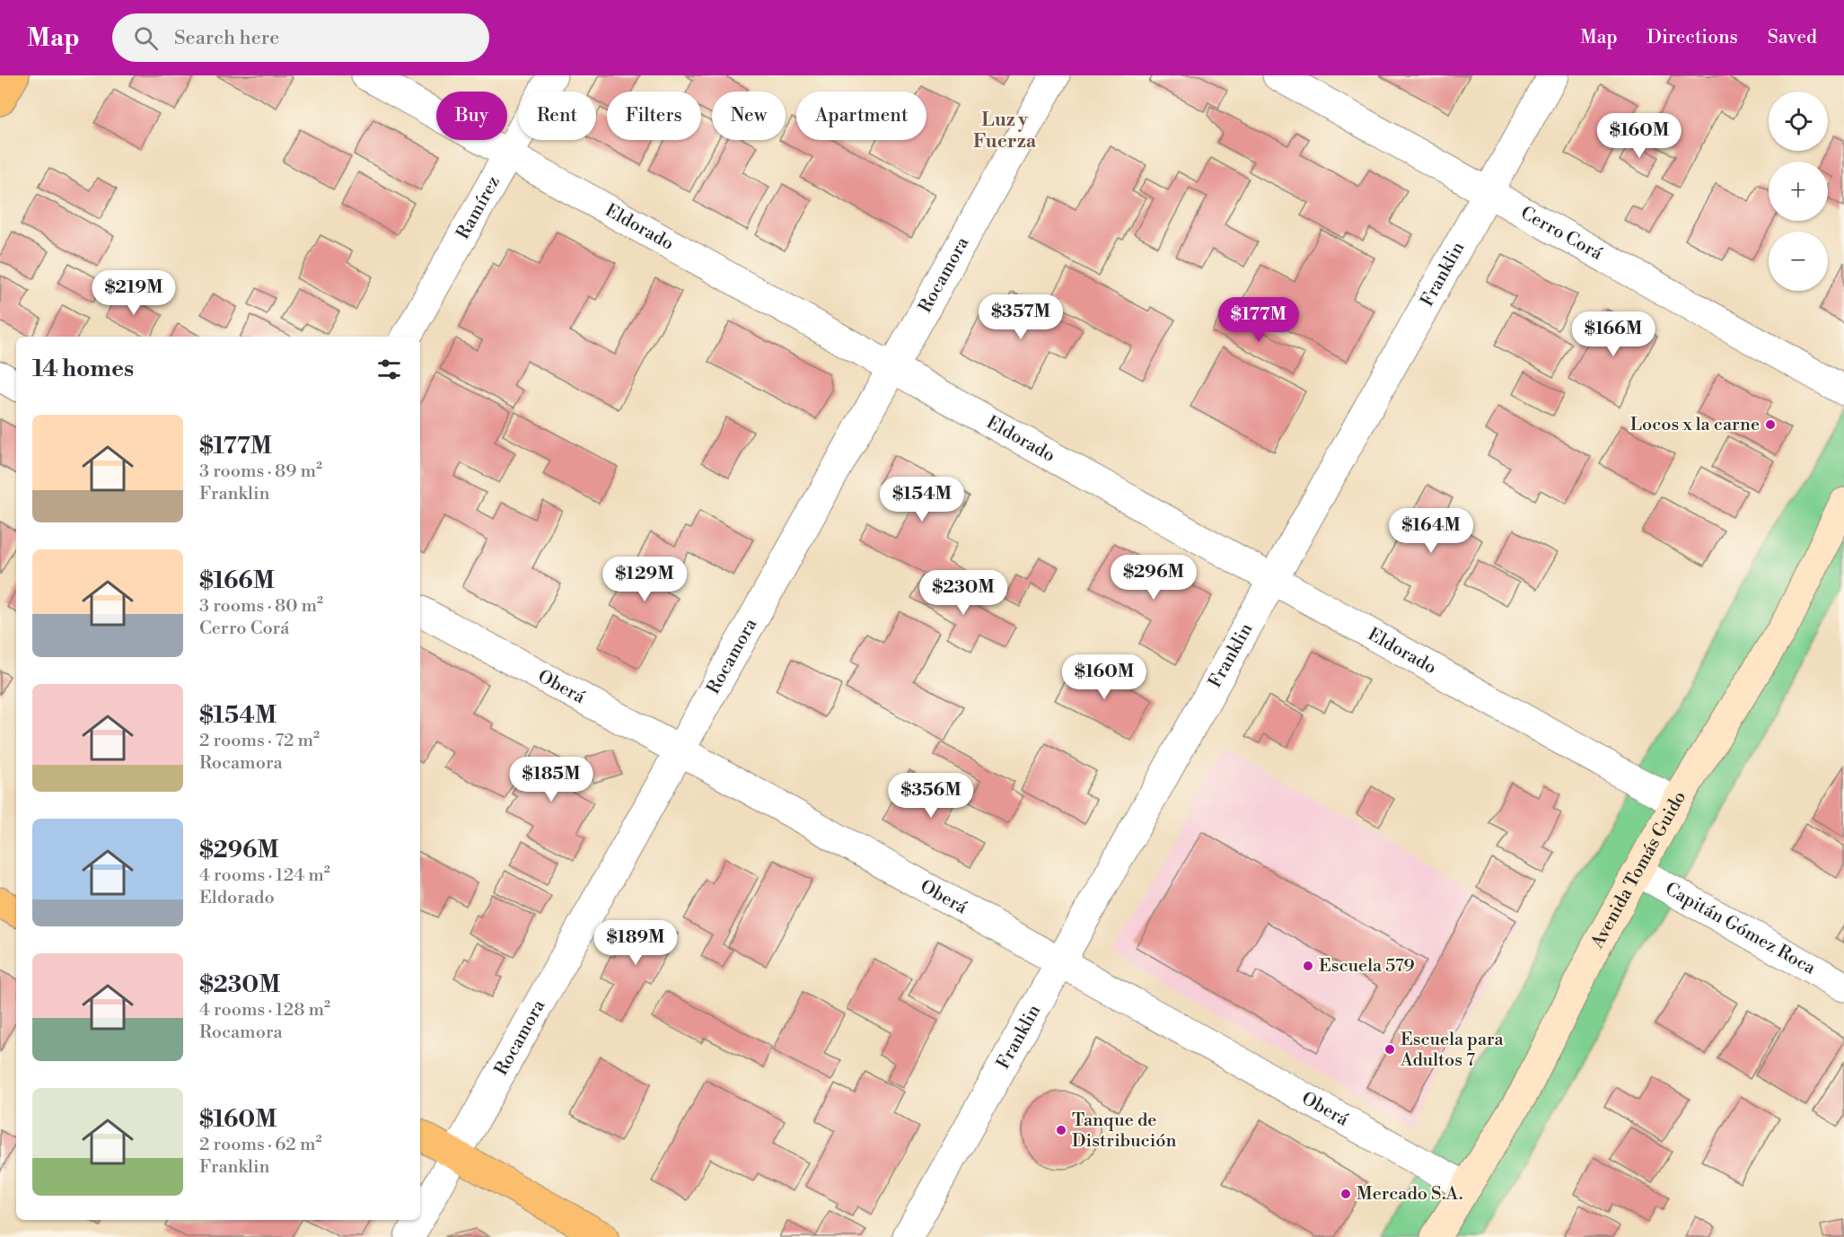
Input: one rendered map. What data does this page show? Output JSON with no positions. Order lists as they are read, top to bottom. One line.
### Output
{"streets":{"main road":["Avenida Tomás Guido"],"street":["Ramírez","Eldorado","Cerro Corá","Rocamora","Franklin","Oberá","Capitán Gómez Roca"]},"crossings":[["Ramírez","Eldorado"],["Eldorado","Rocamora"],["Eldorado","Franklin"],["Eldorado","Avenida Tomás Guido"],["Cerro Corá","Franklin"],["Rocamora","Oberá"],["Franklin","Oberá"],["Oberá","Avenida Tomás Guido"],["Avenida Tomás Guido","Capitán Gómez Roca"]],"districts":["Luz y Fuerza"],"places":["Locos x la carne","Escuela 579","Escuela para Adultos 7","Tanque de Distribución","Mercado S.A."],"page":{"header":"Map","search":"Search here","nav":["Map","Directions","Saved"],"map_buttons":["+","−"],"chip":["Buy","Rent","Filters","New","Apartment"],"price":["$160M","$219M","$357M","$177M","$166M","$154M","$164M","$296M","$129M","$230M","$160M","$185M","$356M","$189M"],"heading":"14 homes","list":[{"name":"$177M","note":"3 rooms · 89 m² · Franklin"},{"name":"$166M","note":"3 rooms · 80 m² · Cerro Corá"},{"name":"$154M","note":"2 rooms · 72 m² · Rocamora"},{"name":"$296M","note":"4 rooms · 124 m² · Eldorado"},{"name":"$230M","note":"4 rooms · 128 m² · Rocamora"},{"name":"$160M","note":"2 rooms · 62 m² · Franklin"}]}}
